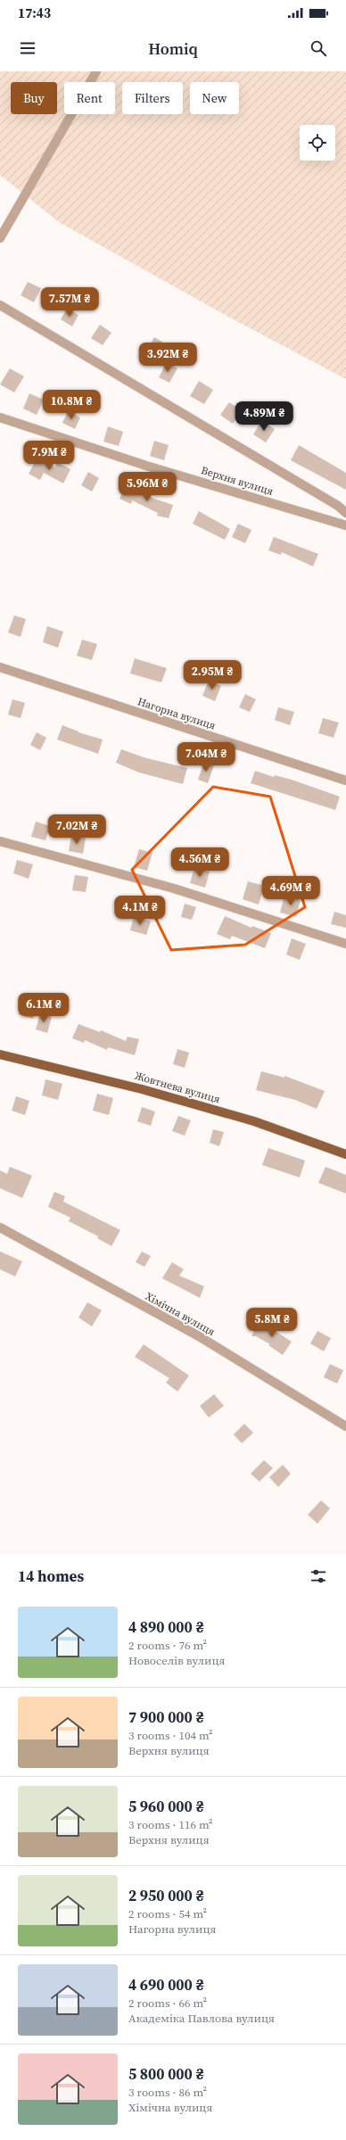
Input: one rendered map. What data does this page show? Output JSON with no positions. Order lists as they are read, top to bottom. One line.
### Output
{"streets":{"main road":["Жовтнева вулиця"],"street":["Верхня вулиця","Нагорна вулиця","Хімічна вулиця"]},"page":{"status":"17:43","header":"Homiq","chip":["Buy","Rent","Filters","New"],"price":["7.57M ₴","3.92M ₴","10.8M ₴","4.89M ₴","7.9M ₴","5.96M ₴","2.95M ₴","7.04M ₴","7.02M ₴","4.56M ₴","4.69M ₴","4.1M ₴","6.1M ₴","5.8M ₴"],"heading":"14 homes","list":[{"name":"4 890 000 ₴","note":"2 rooms · 76 m² · Новоселів вулиця"},{"name":"7 900 000 ₴","note":"3 rooms · 104 m² · Верхня вулиця"},{"name":"5 960 000 ₴","note":"3 rooms · 116 m² · Верхня вулиця"},{"name":"2 950 000 ₴","note":"2 rooms · 54 m² · Нагорна вулиця"},{"name":"4 690 000 ₴","note":"2 rooms · 66 m² · Академіка Павлова вулиця"},{"name":"5 800 000 ₴","note":"3 rooms · 86 m² · Хімічна вулиця"}]}}
